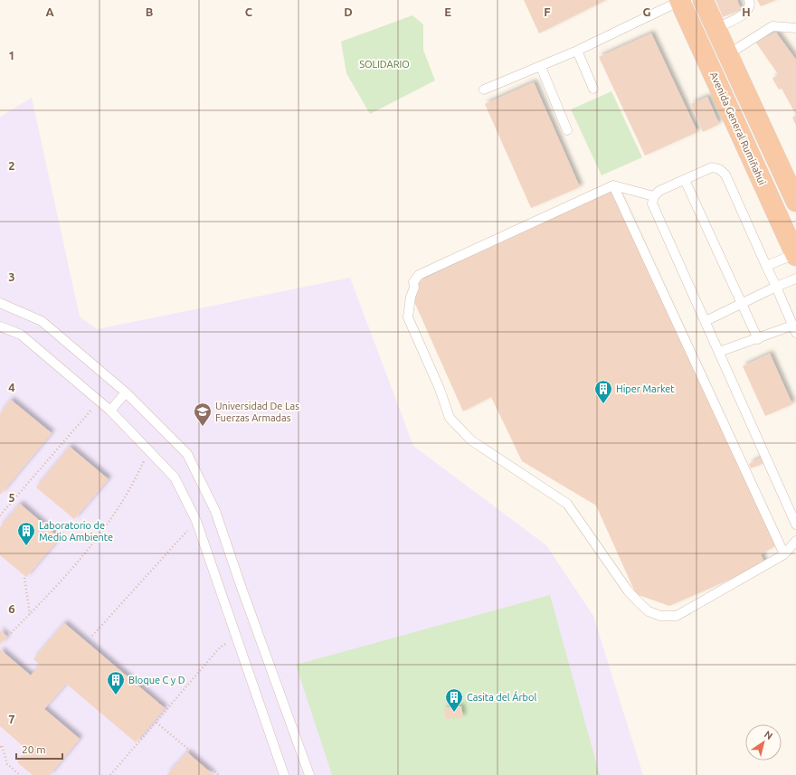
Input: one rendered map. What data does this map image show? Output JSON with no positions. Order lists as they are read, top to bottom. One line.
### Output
{"streets":{"highway":["Avenida General Rumiñahui"]},"parks":["SOLIDARIO"],"places":{"building":["Hiper Market","Laboratorio de Medio Ambiente","Bloque C y D","Casita del Árbol"],"school or university":["Universidad De Las Fuerzas Armadas"]},"scale_bar":"20 m","north":"top right","grid":{"columns":["A","B","C","D","E","F","G","H"],"rows":["1","2","3","4","5","6","7"]}}
